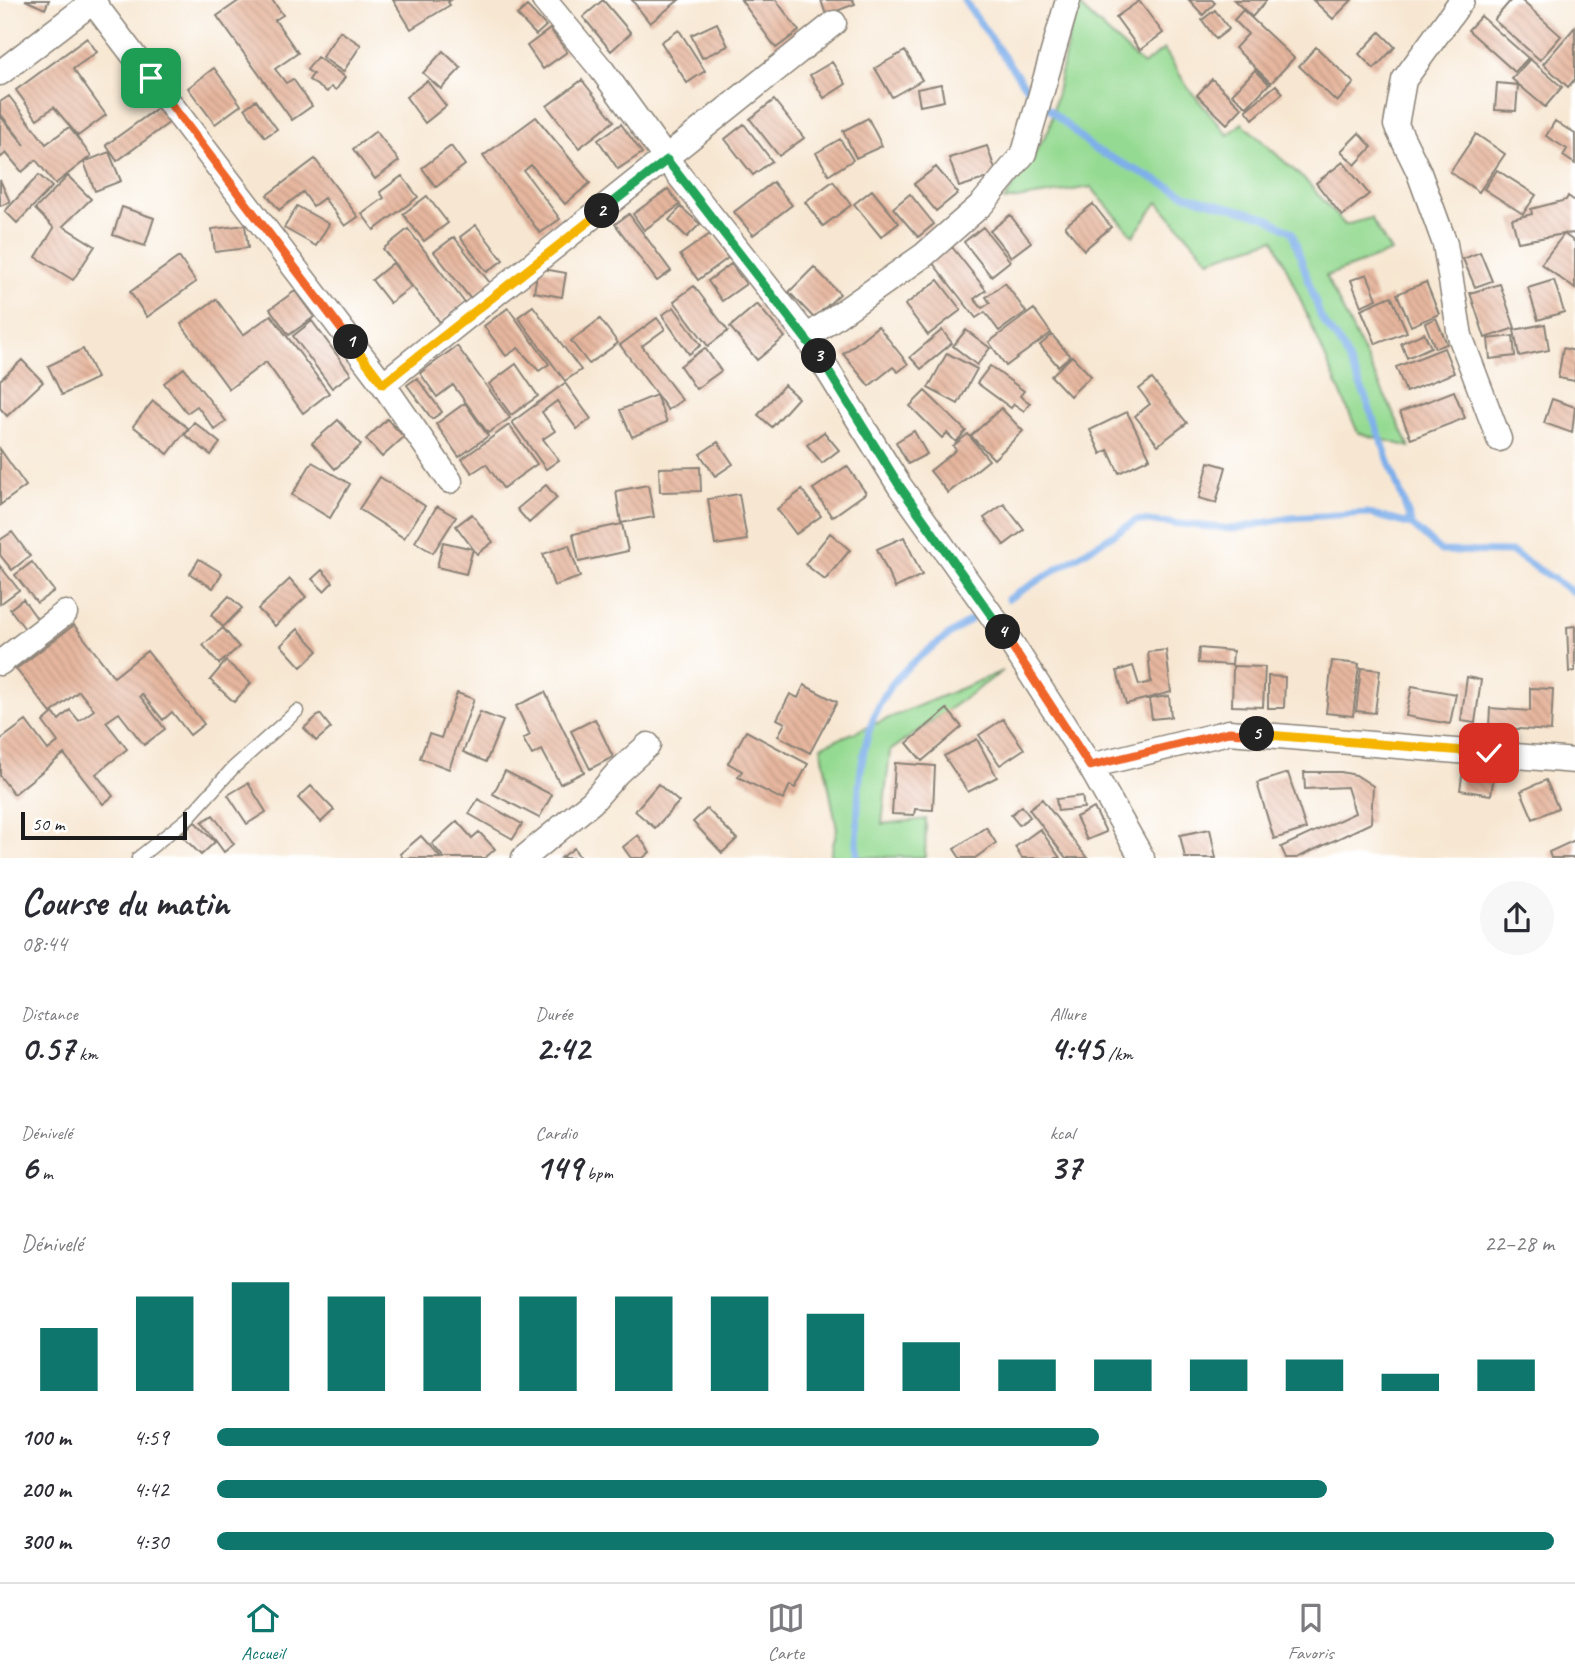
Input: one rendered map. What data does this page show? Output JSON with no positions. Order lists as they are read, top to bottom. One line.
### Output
{"scale_bar":"50 m","page":{"pins":["2","1","3","4","5"],"scale":"50 m","heading":["Course du matin","08:44"],"stats":[["Distance","0.57 km"],["Durée","2:42"],["Allure","4:45 /km"],["Dénivelé","6 m"],["Cardio","149 bpm"],["kcal","37"]],"chart":["Dénivelé","22–28 m"],"list":[{"name":"100 m","note":"4:59"},{"name":"200 m","note":"4:42"},{"name":"300 m","note":"4:30"}],"tabs":["Accueil","Carte","Favoris"]}}
